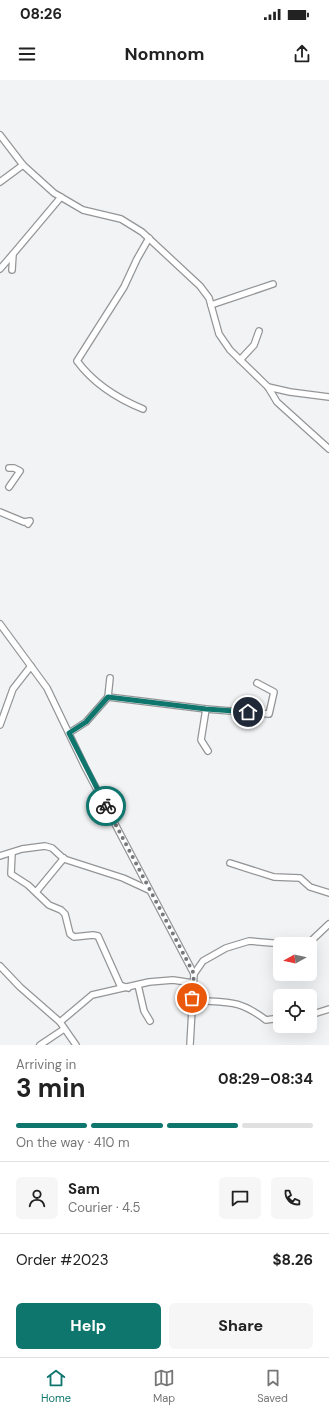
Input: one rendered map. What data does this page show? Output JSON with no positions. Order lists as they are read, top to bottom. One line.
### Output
{"north":"left","page":{"status":"08:26","header":"Nomnom","heading":["3 min","Arriving in","08:29–08:34"],"panel":["Sam","Courier · 4.5","Order #2023","$8.26"],"bar":"On the way · 410 m","buttons":["Help","Share"],"tabs":["Home","Map","Saved"]}}
